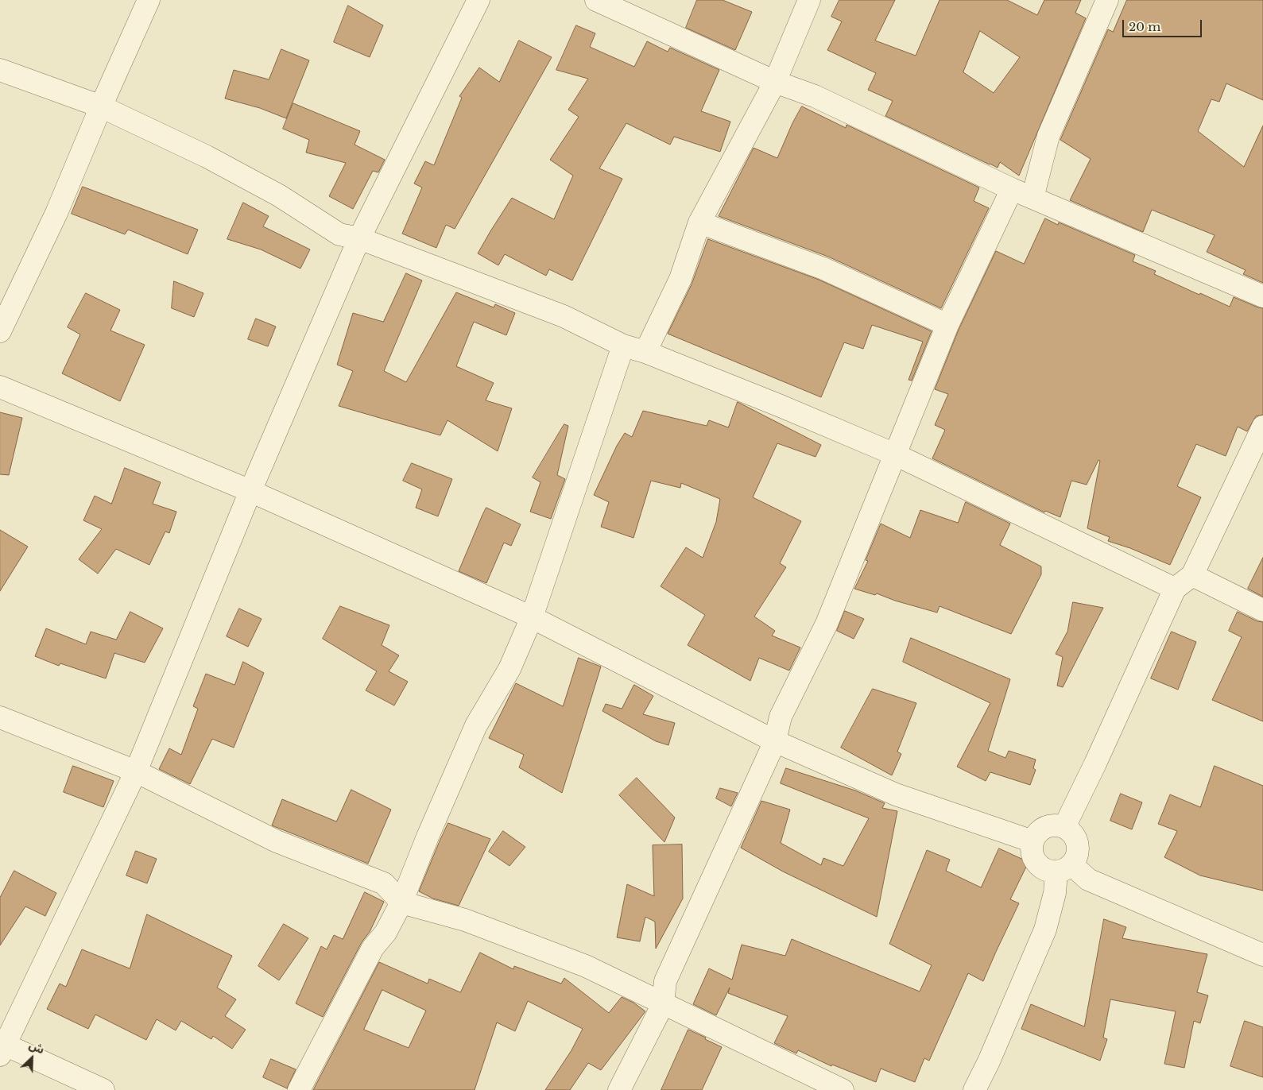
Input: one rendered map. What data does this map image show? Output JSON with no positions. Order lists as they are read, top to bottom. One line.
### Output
{"scale_bar":"20 m","north":"top right"}
